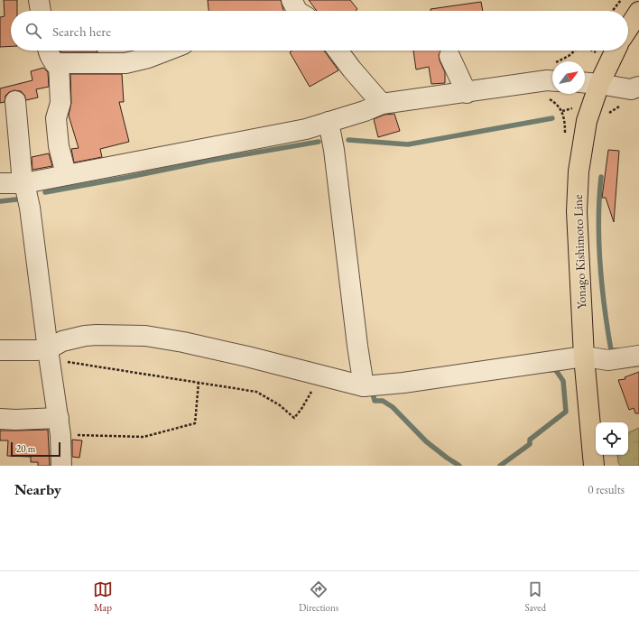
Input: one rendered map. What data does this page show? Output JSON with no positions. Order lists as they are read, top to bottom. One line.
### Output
{"streets":{"main road":["Yonago Kishimoto Line"]},"scale_bar":"20 m","north":"top right","page":{"search":"Search here","scale":"20 m","heading":["Nearby","0 results"],"nav":["Map","Directions","Saved"]}}
